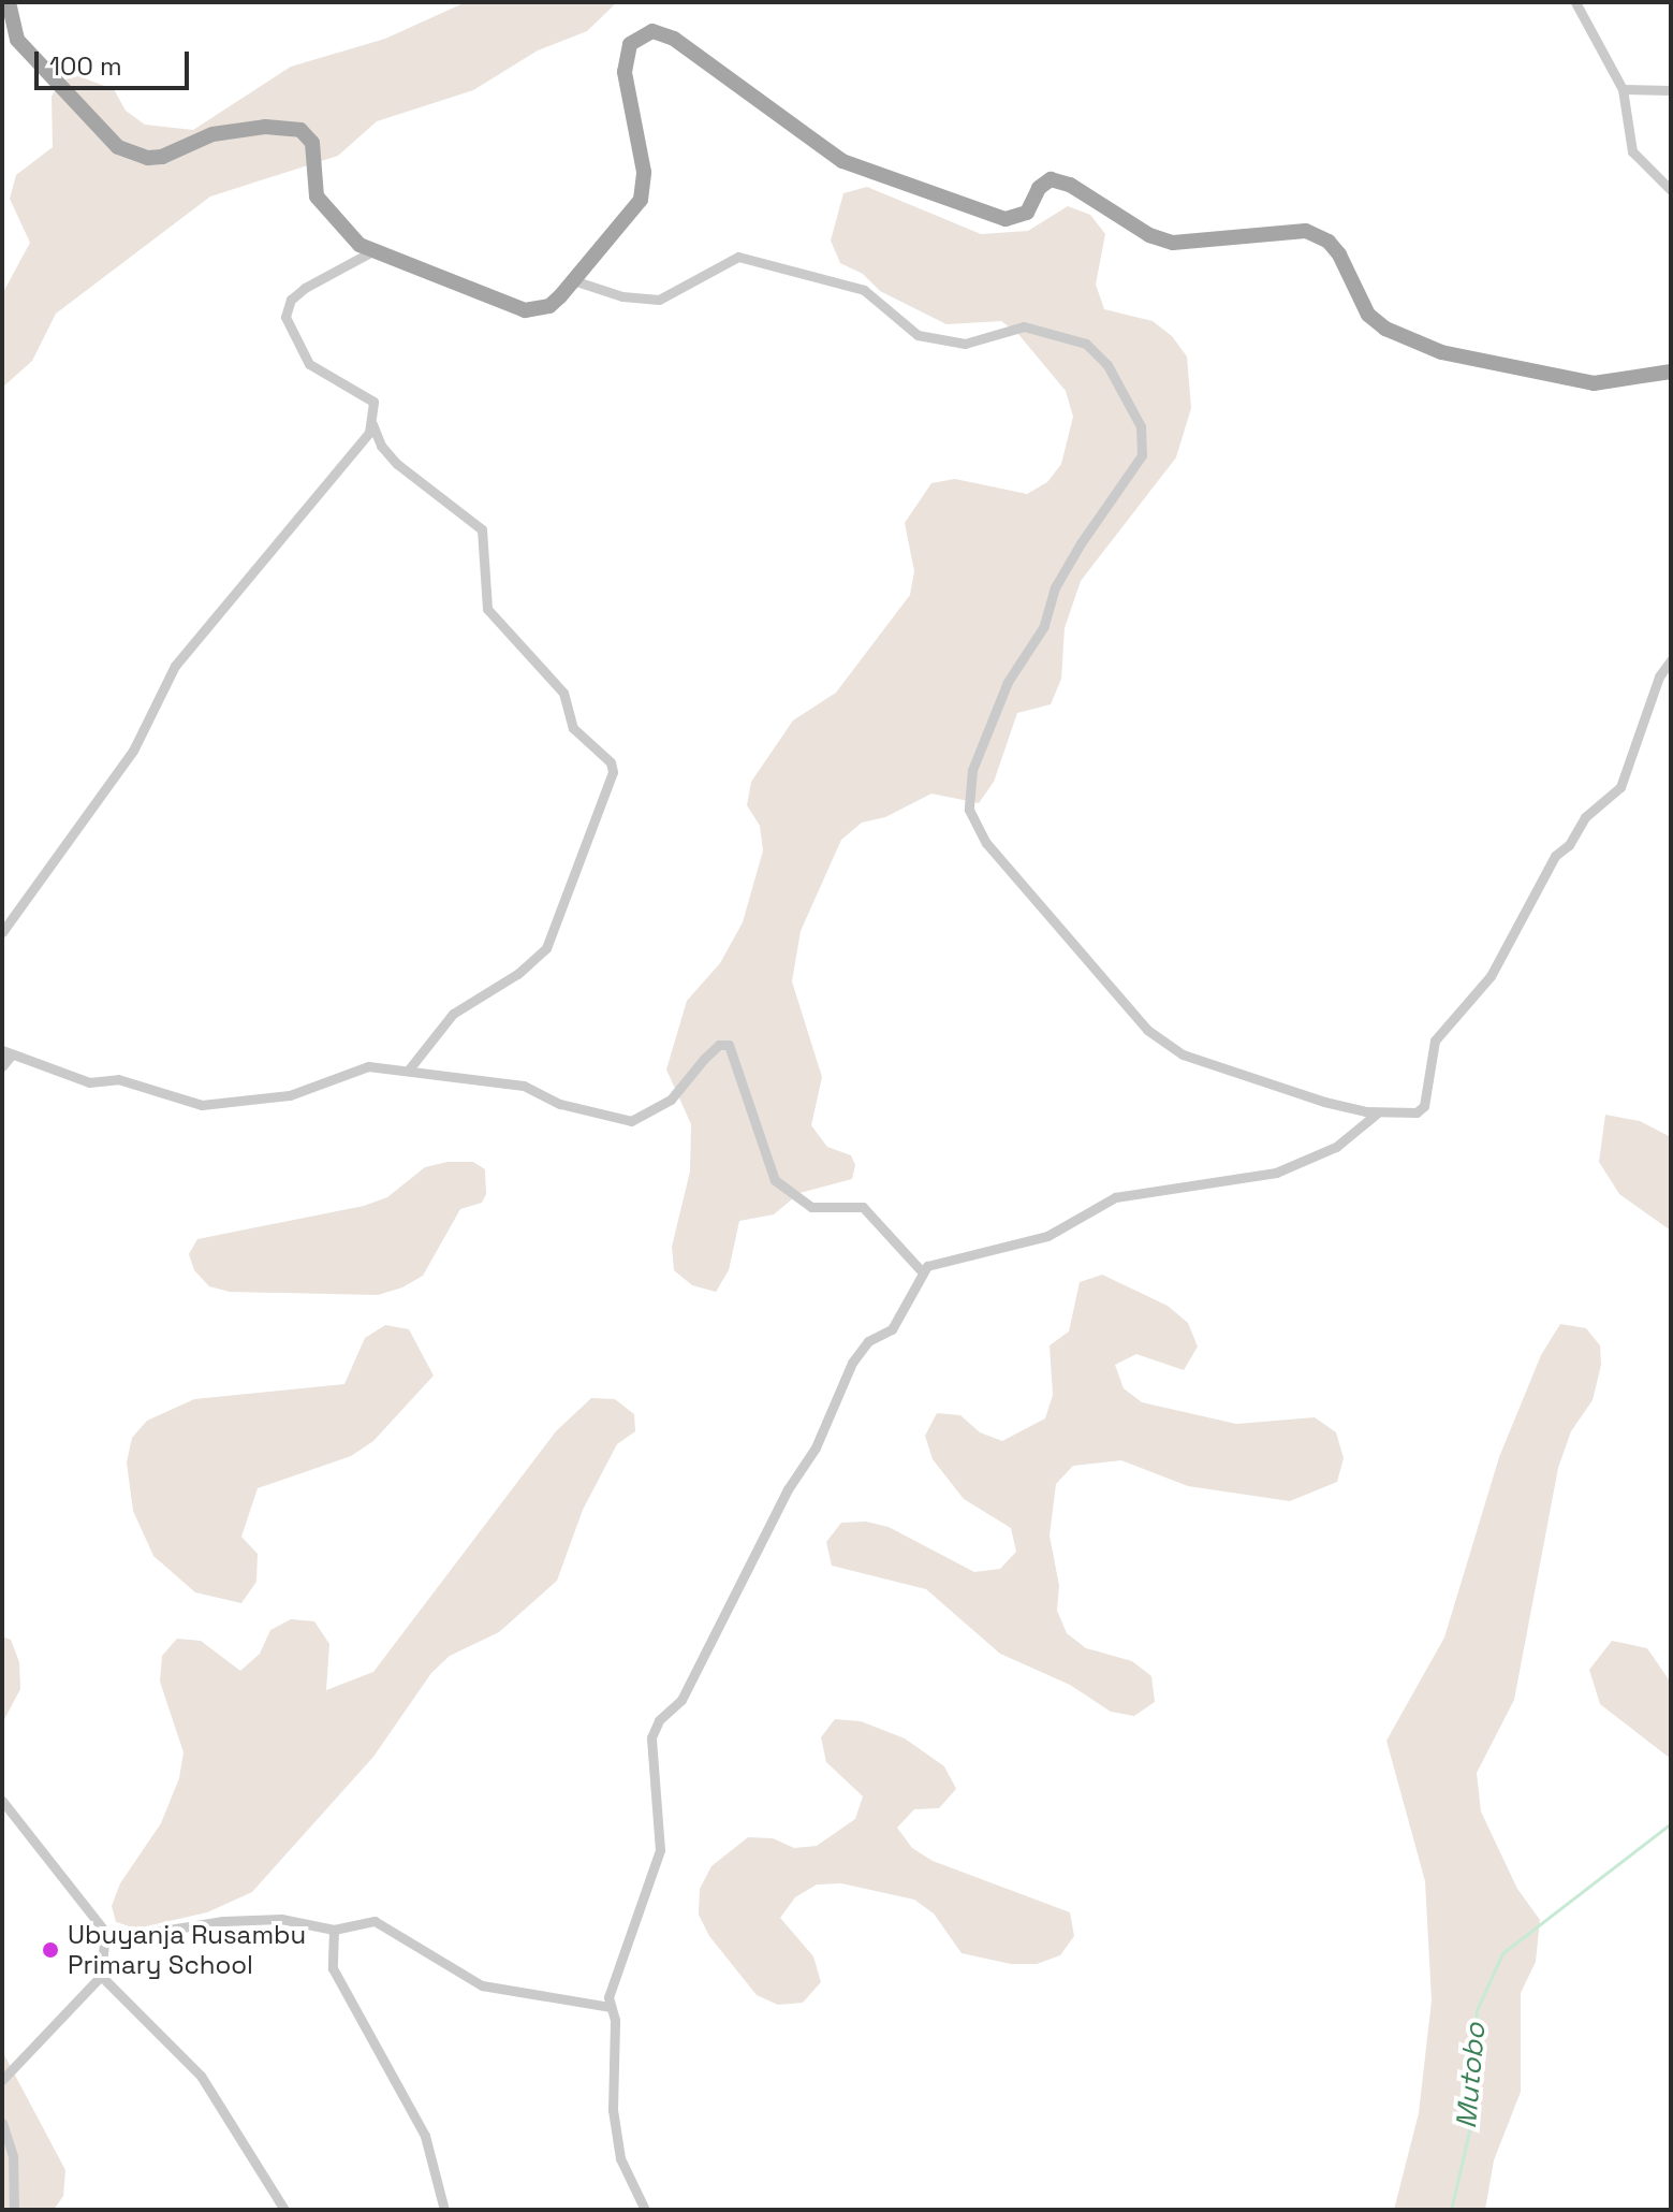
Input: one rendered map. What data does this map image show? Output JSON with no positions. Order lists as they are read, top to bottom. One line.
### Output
{"water":["Mutobo"],"places":["Ubuyanja Rusambu Primary School"],"scale_bar":"100 m"}
